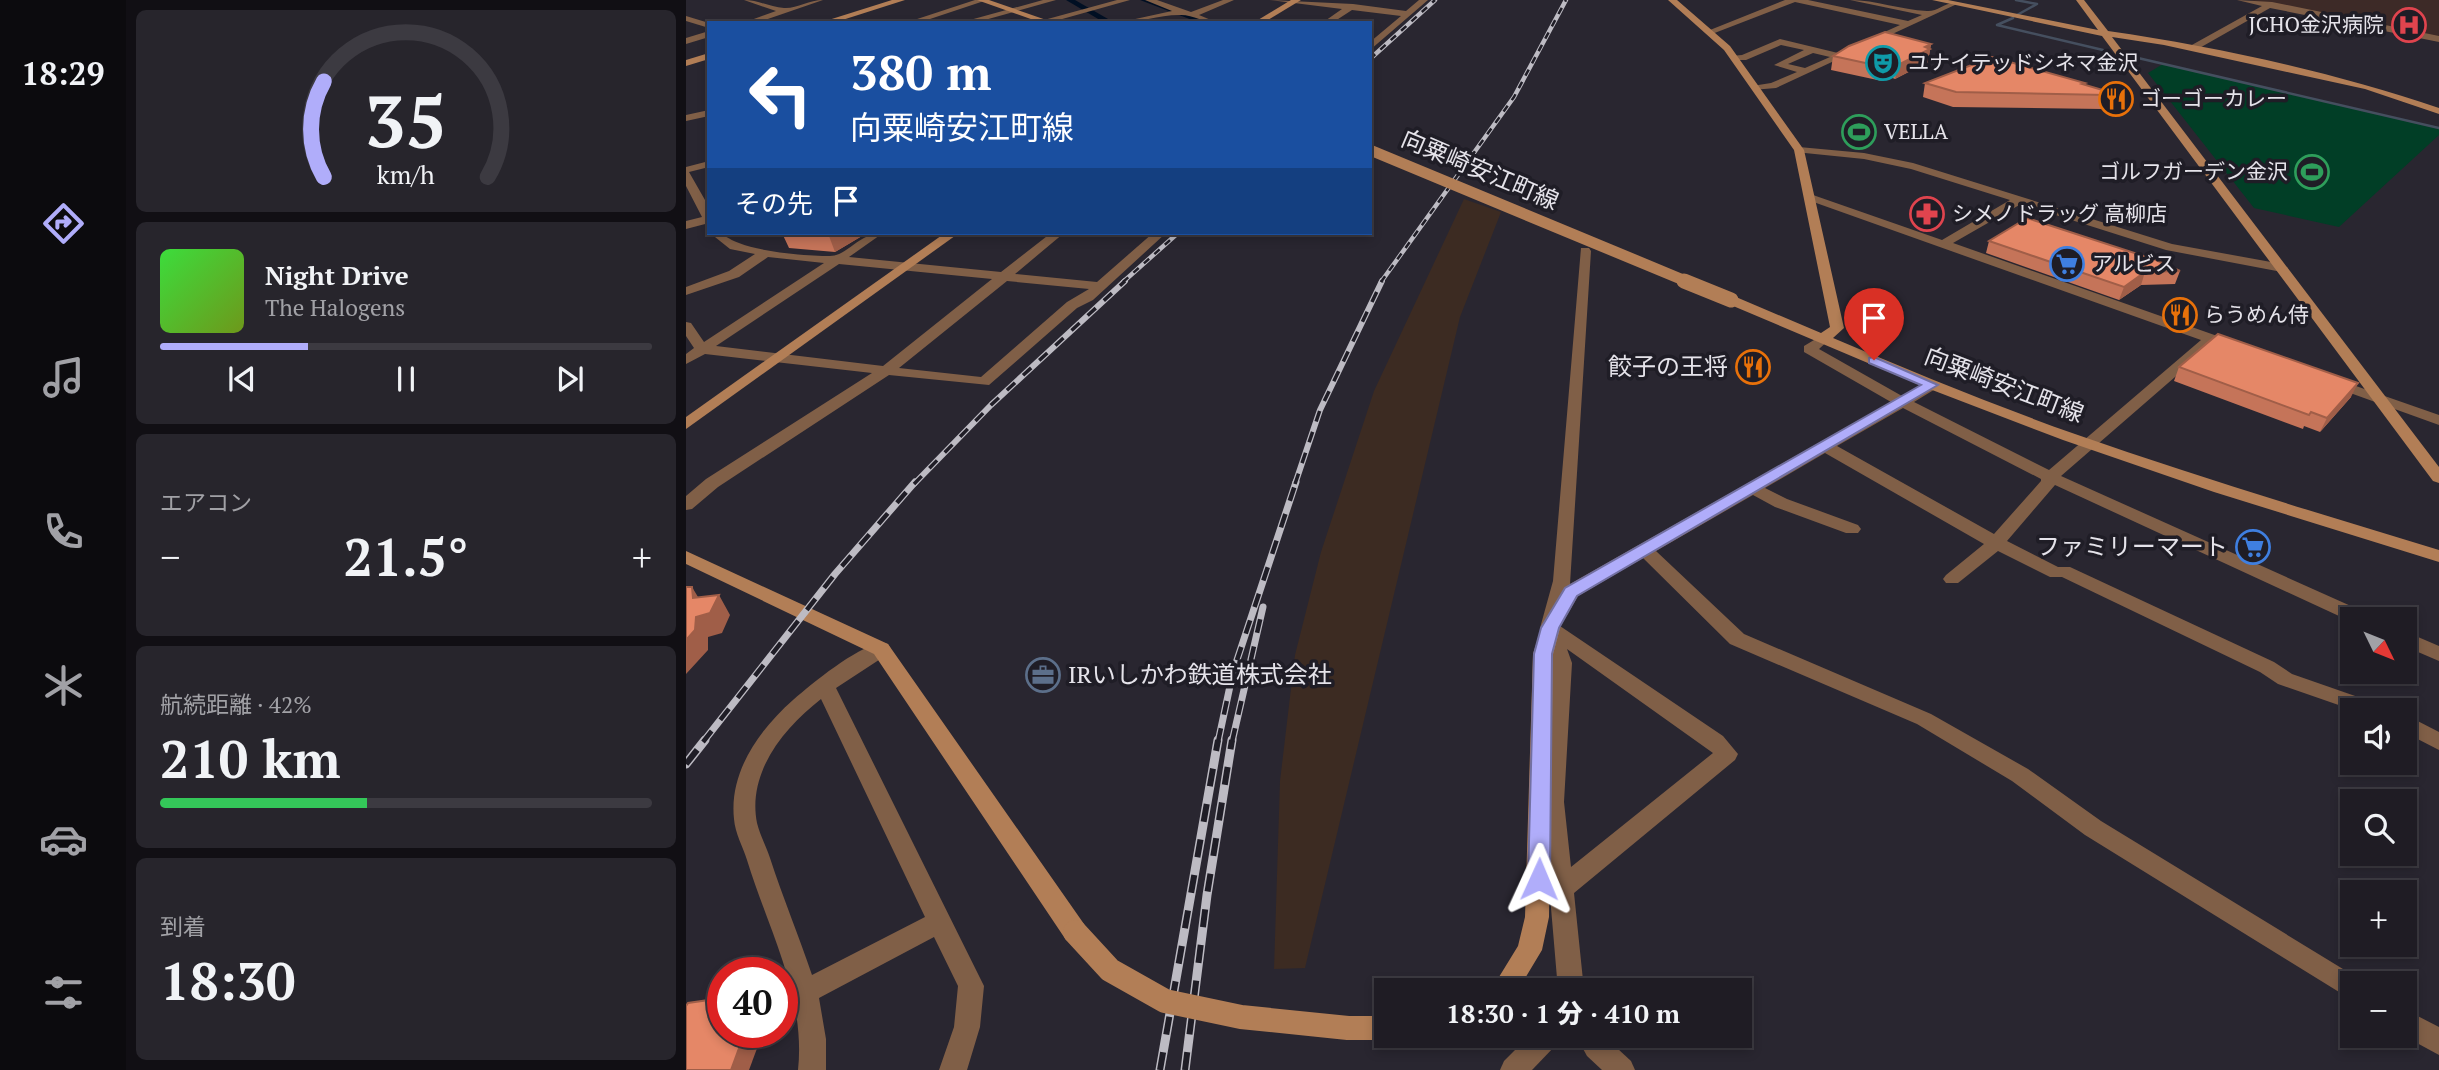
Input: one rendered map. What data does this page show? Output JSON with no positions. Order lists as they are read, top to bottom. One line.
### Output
{"streets":{"street":["向粟崎安江町線"]},"places":{"hospital":["JCHO金沢病院"],"theatre":["ユナイテッドシネマ金沢"],"restaurant":["ゴーゴーカレー","らうめん侍","餃子の王将"],"sports":["VELLA","ゴルフガーデン金沢"],"pharmacy":["シメノドラッグ 高柳店"],"supermarket":["アルビス","ファミリーマート"],"office":["IRいしかわ鉄道株式会社"]},"north":"bottom right","page":{"tabs":"18:29","turn":["380 m","向粟崎安江町線"],"then":"その先","song":["Night Drive","The Halogens"],"tile":["エアコン",["航続距離 · 42%","210 km"],["到着","18:30"]],"heat":["−","21.5°","+"],"map_buttons":["+","−"],"limit":"40","trip":"18:30 · 1 分 · 410 m","gauge":["35","km/h"]}}
